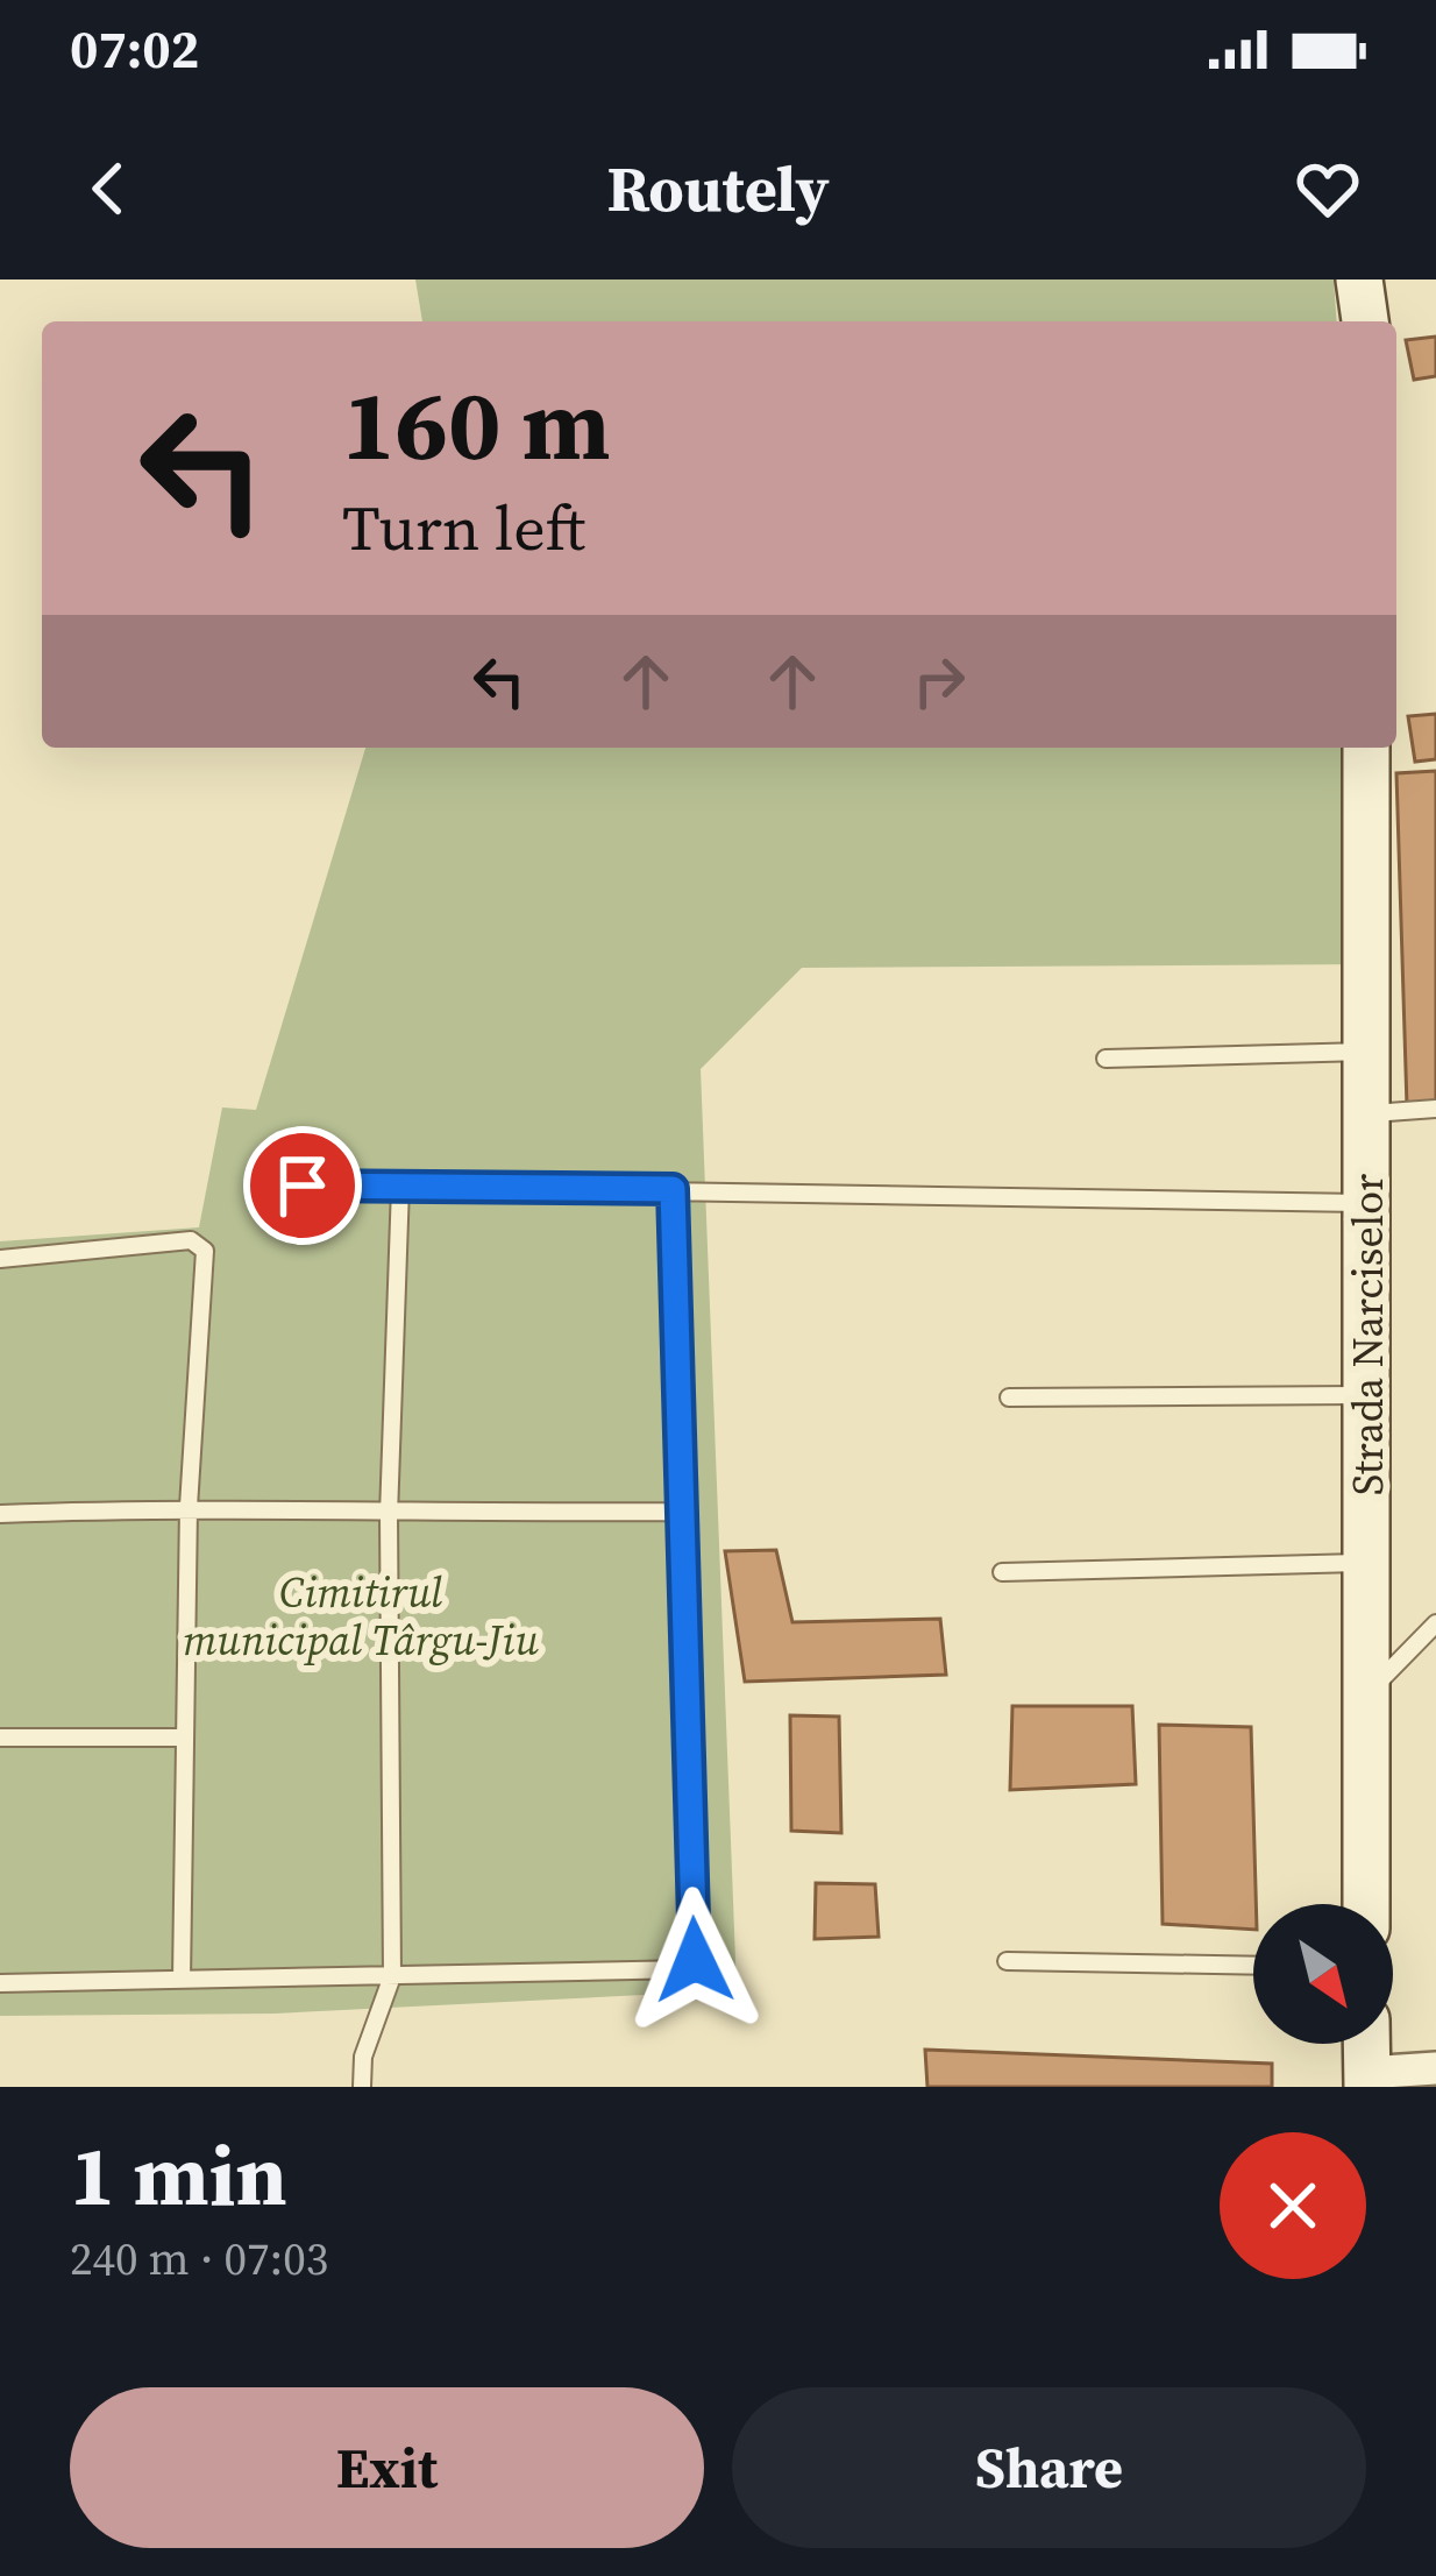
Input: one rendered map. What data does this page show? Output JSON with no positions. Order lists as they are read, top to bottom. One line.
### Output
{"streets":{"main road":["Strada Narciselor"]},"parks":["Cimitirul municipal Târgu-Jiu"],"north":"bottom right","page":{"status":"07:02","header":"Routely","turn":["160 m","Turn left"],"heading":["1 min","240 m · 07:03"],"buttons":["Exit","Share"]}}
